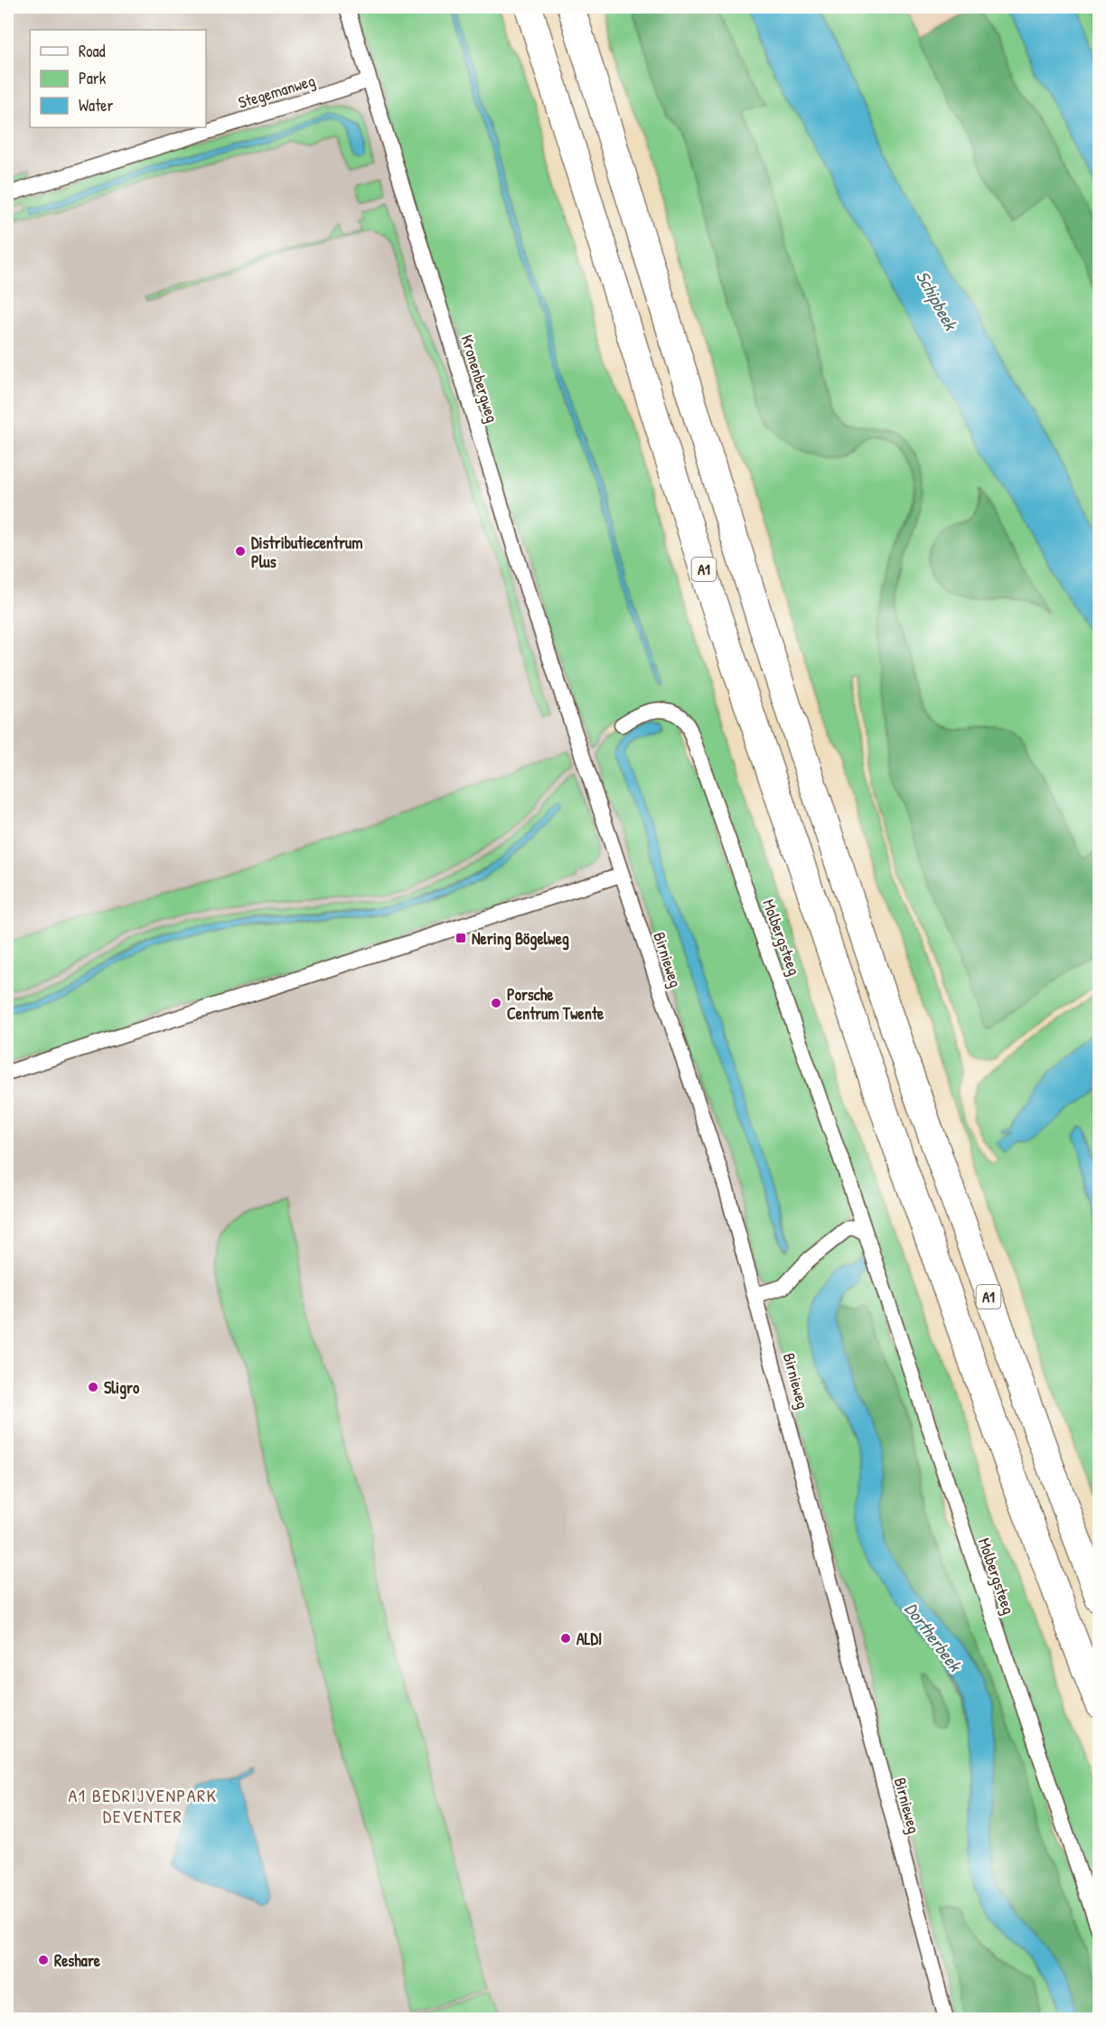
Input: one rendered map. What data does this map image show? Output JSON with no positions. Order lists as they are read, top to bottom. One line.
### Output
{"streets":{"highway":["A1"],"street":["Stegemanweg","Kronenbergweg","Molbergsteeg","Birnieweg"]},"crossings":[["Stegemanweg","Kronenbergweg"],["Kronenbergweg","Birnieweg"]],"districts":["A1 BEDRIJVENPARK DEVENTER"],"water":["Schipbeek","Dortherbeek"],"places":{"other":["Distributiecentrum Plus","Porsche Centrum Twente","Sligro","ALDI","Reshare"],"transit":["Nering Bögelweg"]},"legend":["Road","Park","Water"]}
